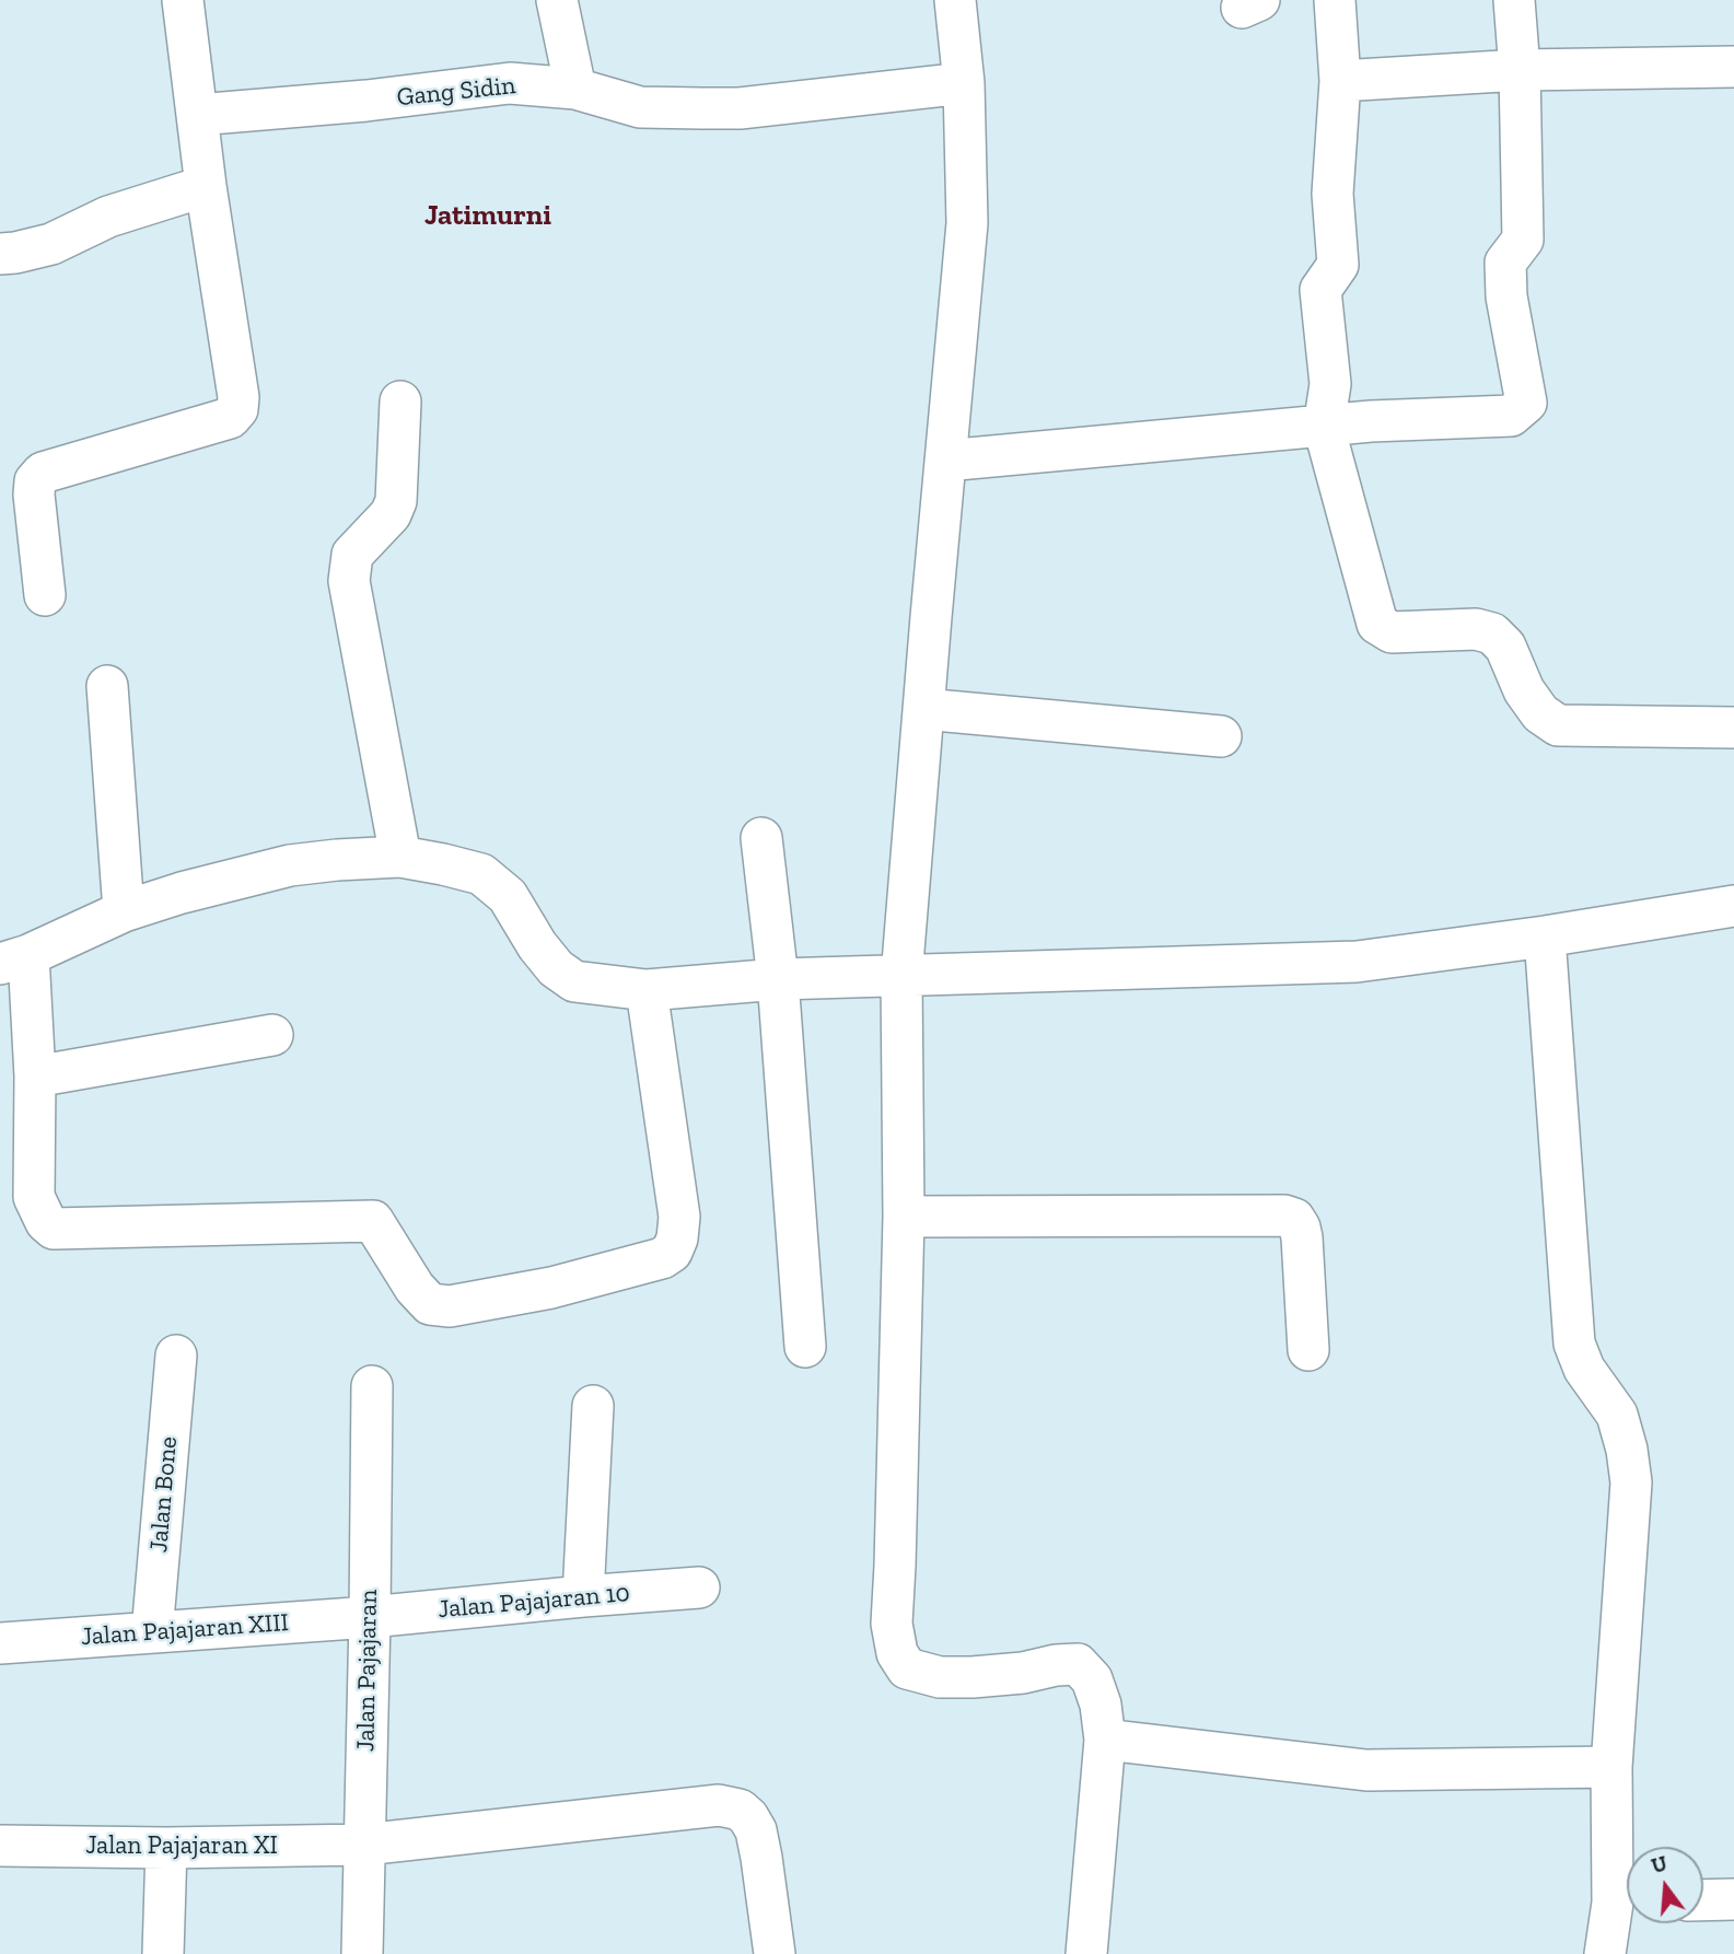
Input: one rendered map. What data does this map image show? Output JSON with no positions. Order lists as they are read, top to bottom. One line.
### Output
{"streets":{"street":["Gang Sidin","Jalan Bone","Jalan Pajajaran 10","Jalan Pajajaran XIII","Jalan Pajajaran","Jalan Pajajaran XI"]},"crossings":[["Jalan Bone","Jalan Pajajaran XIII"],["Jalan Pajajaran 10","Jalan Pajajaran XIII"],["Jalan Pajajaran 10","Jalan Pajajaran"],["Jalan Pajajaran XIII","Jalan Pajajaran"],["Jalan Pajajaran","Jalan Pajajaran XI"]],"districts":["Jatimurni"],"north":"top"}
